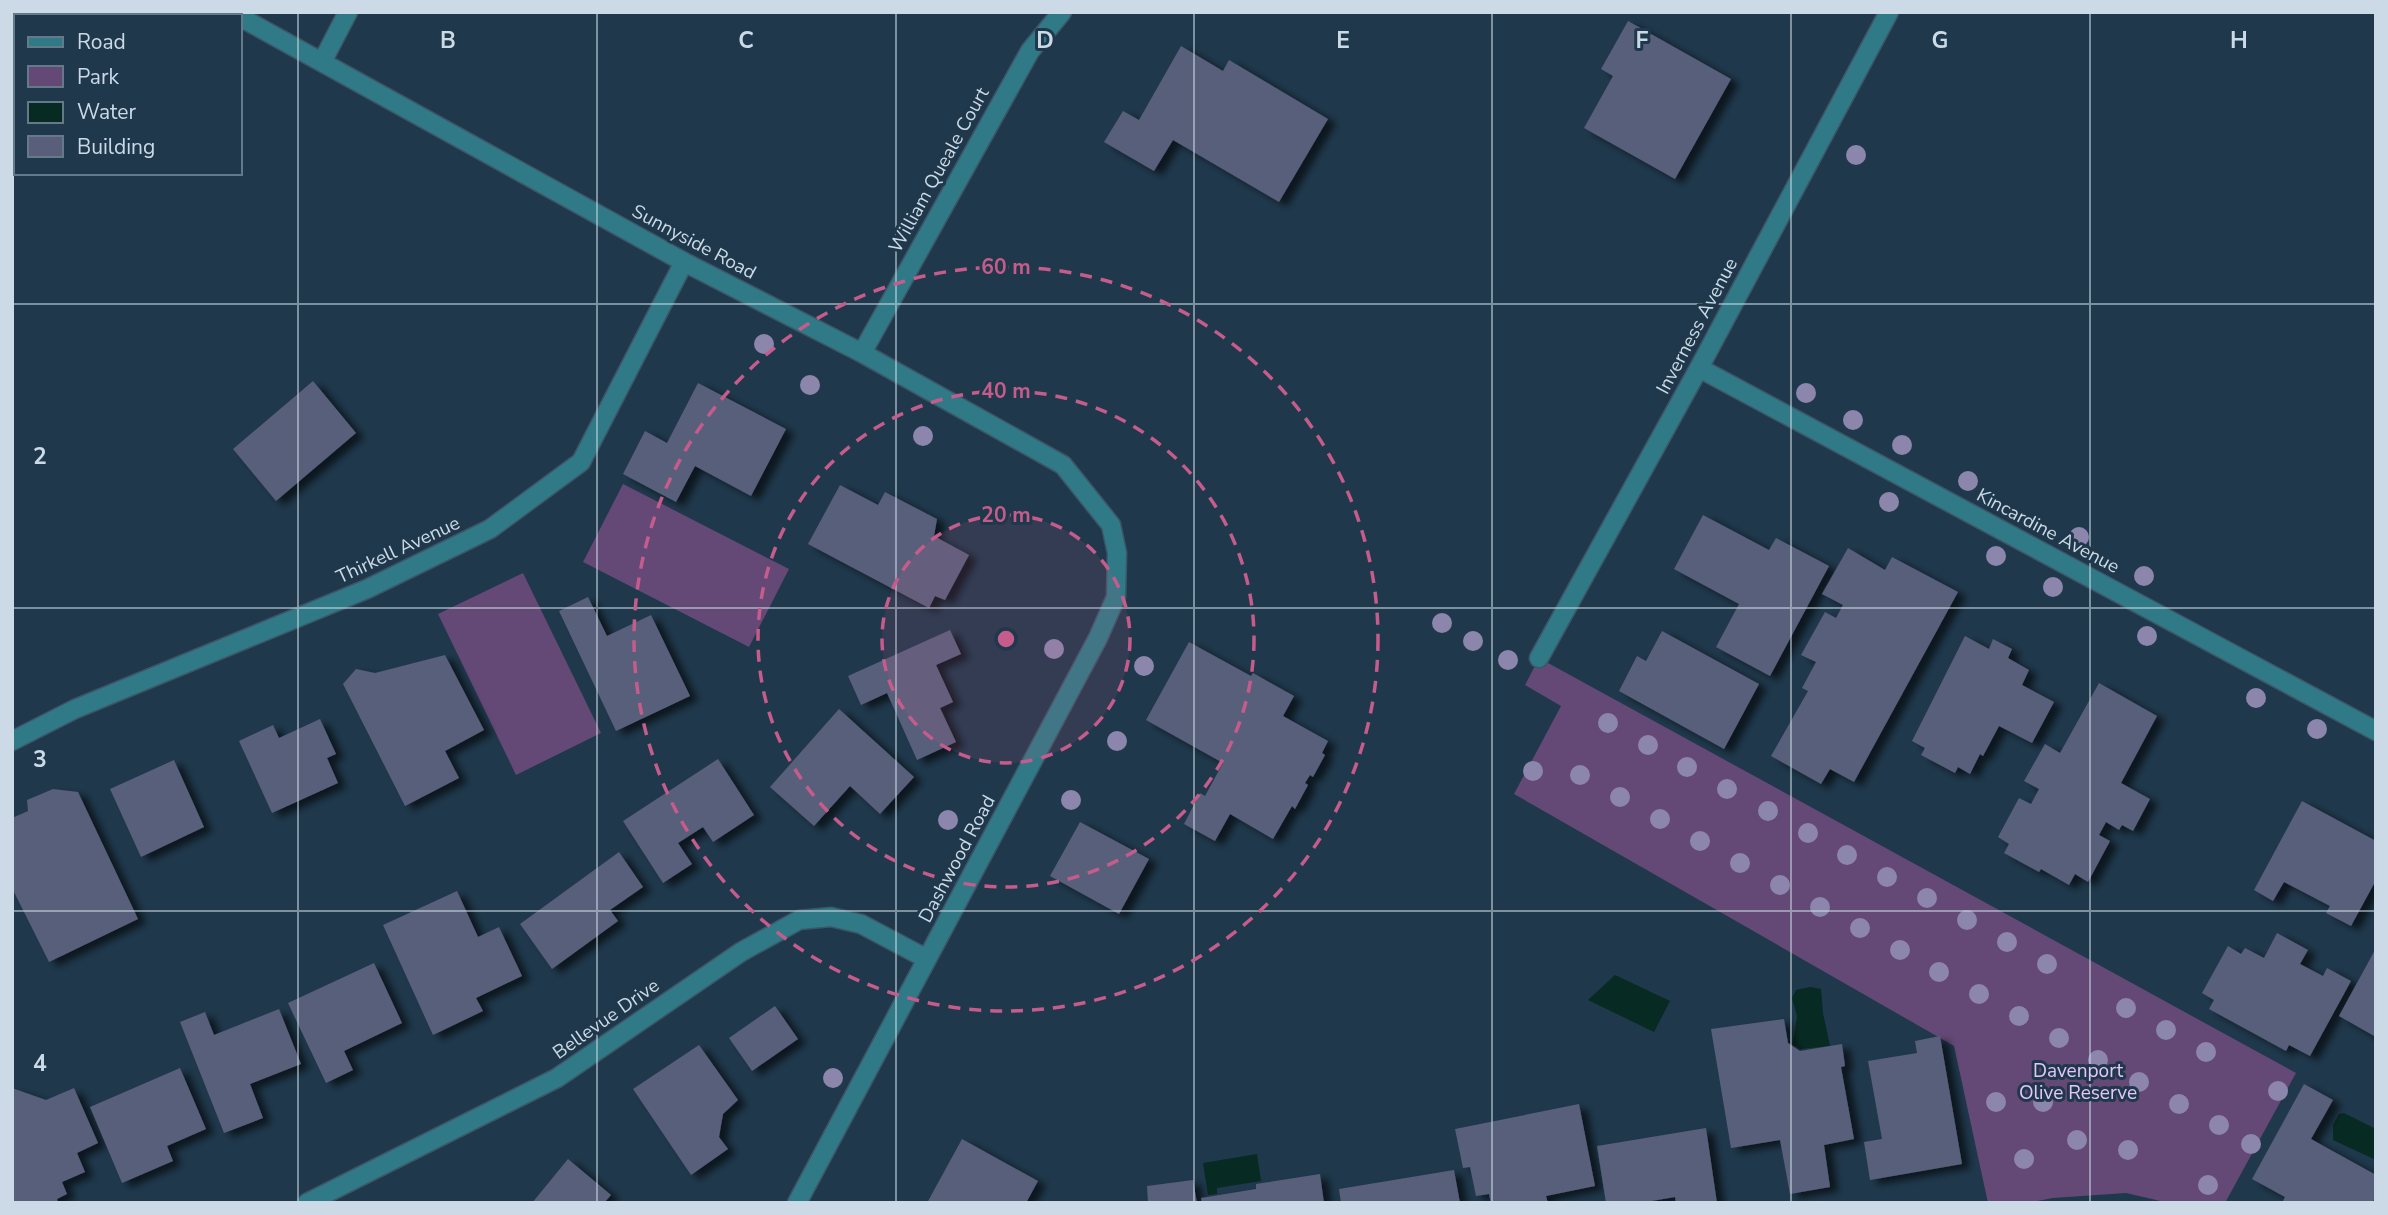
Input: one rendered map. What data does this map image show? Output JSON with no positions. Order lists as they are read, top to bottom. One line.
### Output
{"streets":{"street":["William Queale Court","Sunnyside Road","Inverness Avenue","Kincardine Avenue","Thirkell Avenue","Dashwood Road","Bellevue Drive"]},"crossings":[["William Queale Court","Sunnyside Road"],["Sunnyside Road","Thirkell Avenue"],["Sunnyside Road","Dashwood Road"],["Inverness Avenue","Kincardine Avenue"],["Dashwood Road","Bellevue Drive"]],"parks":["Davenport Olive Reserve"],"legend":["Road","Park","Water","Building"],"grid":{"columns":["B","C","D","E","F","G","H"],"rows":["2","3","4"]},"rings":["60 m","40 m","20 m"]}
